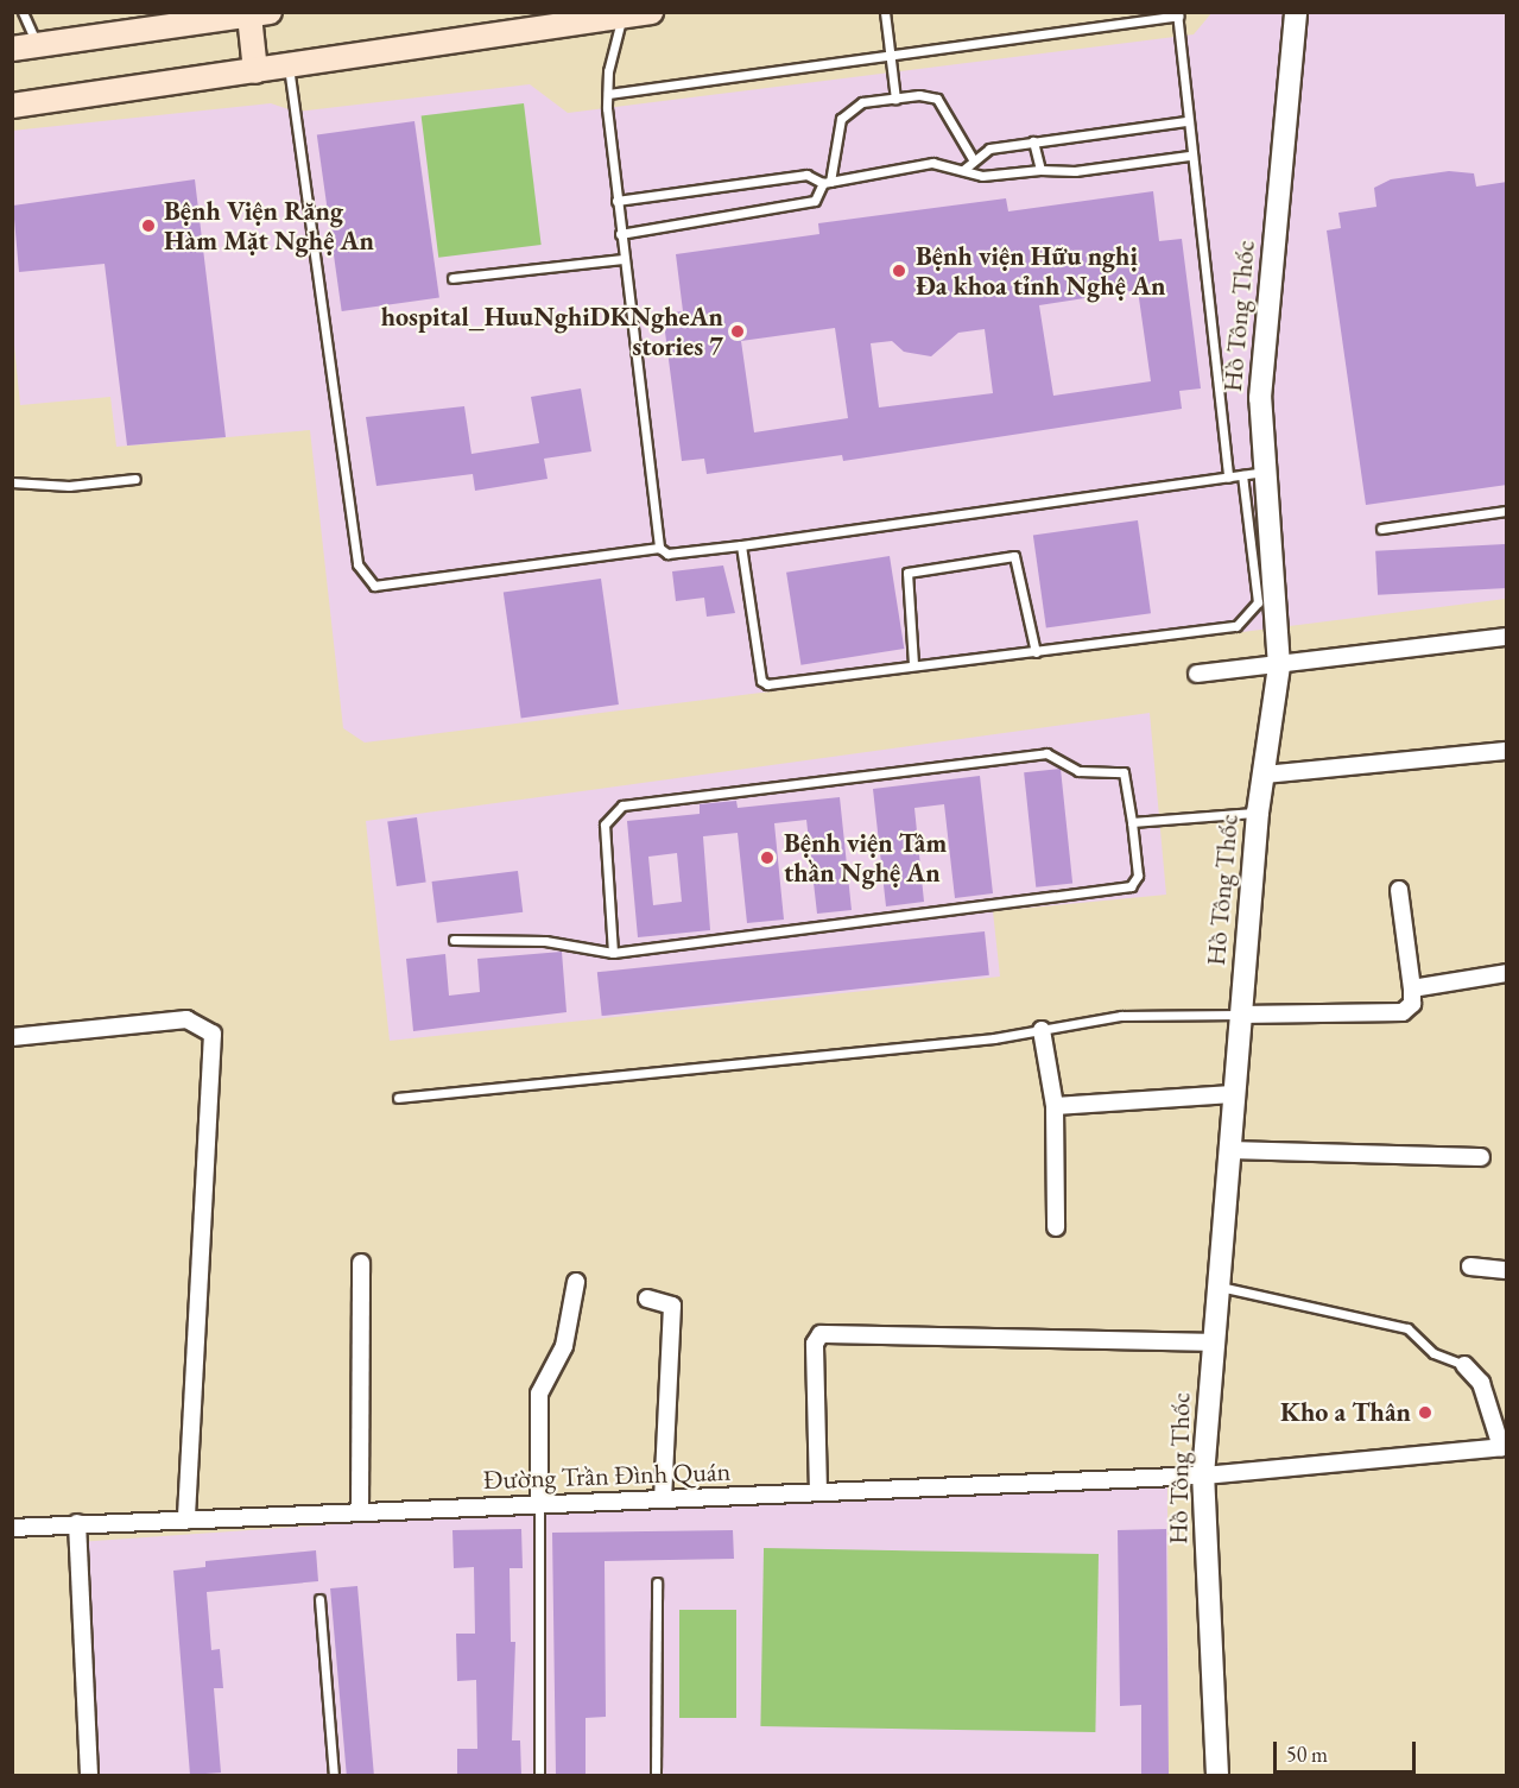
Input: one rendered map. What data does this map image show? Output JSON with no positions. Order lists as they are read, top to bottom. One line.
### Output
{"streets":{"street":["Hồ Tông Thốc","Đường Trần Đình Quán"]},"crossings":[["Hồ Tông Thốc","Đường Trần Đình Quán"]],"places":["Bệnh Viện Răng Hàm Mặt Nghệ An","Bệnh viện Hữu nghị Đa khoa tỉnh Nghệ An","hospital_HuuNghiDKNgheAn stories 7","Bệnh viện Tâm thần Nghệ An","Kho a Thân"],"scale_bar":"50 m"}
